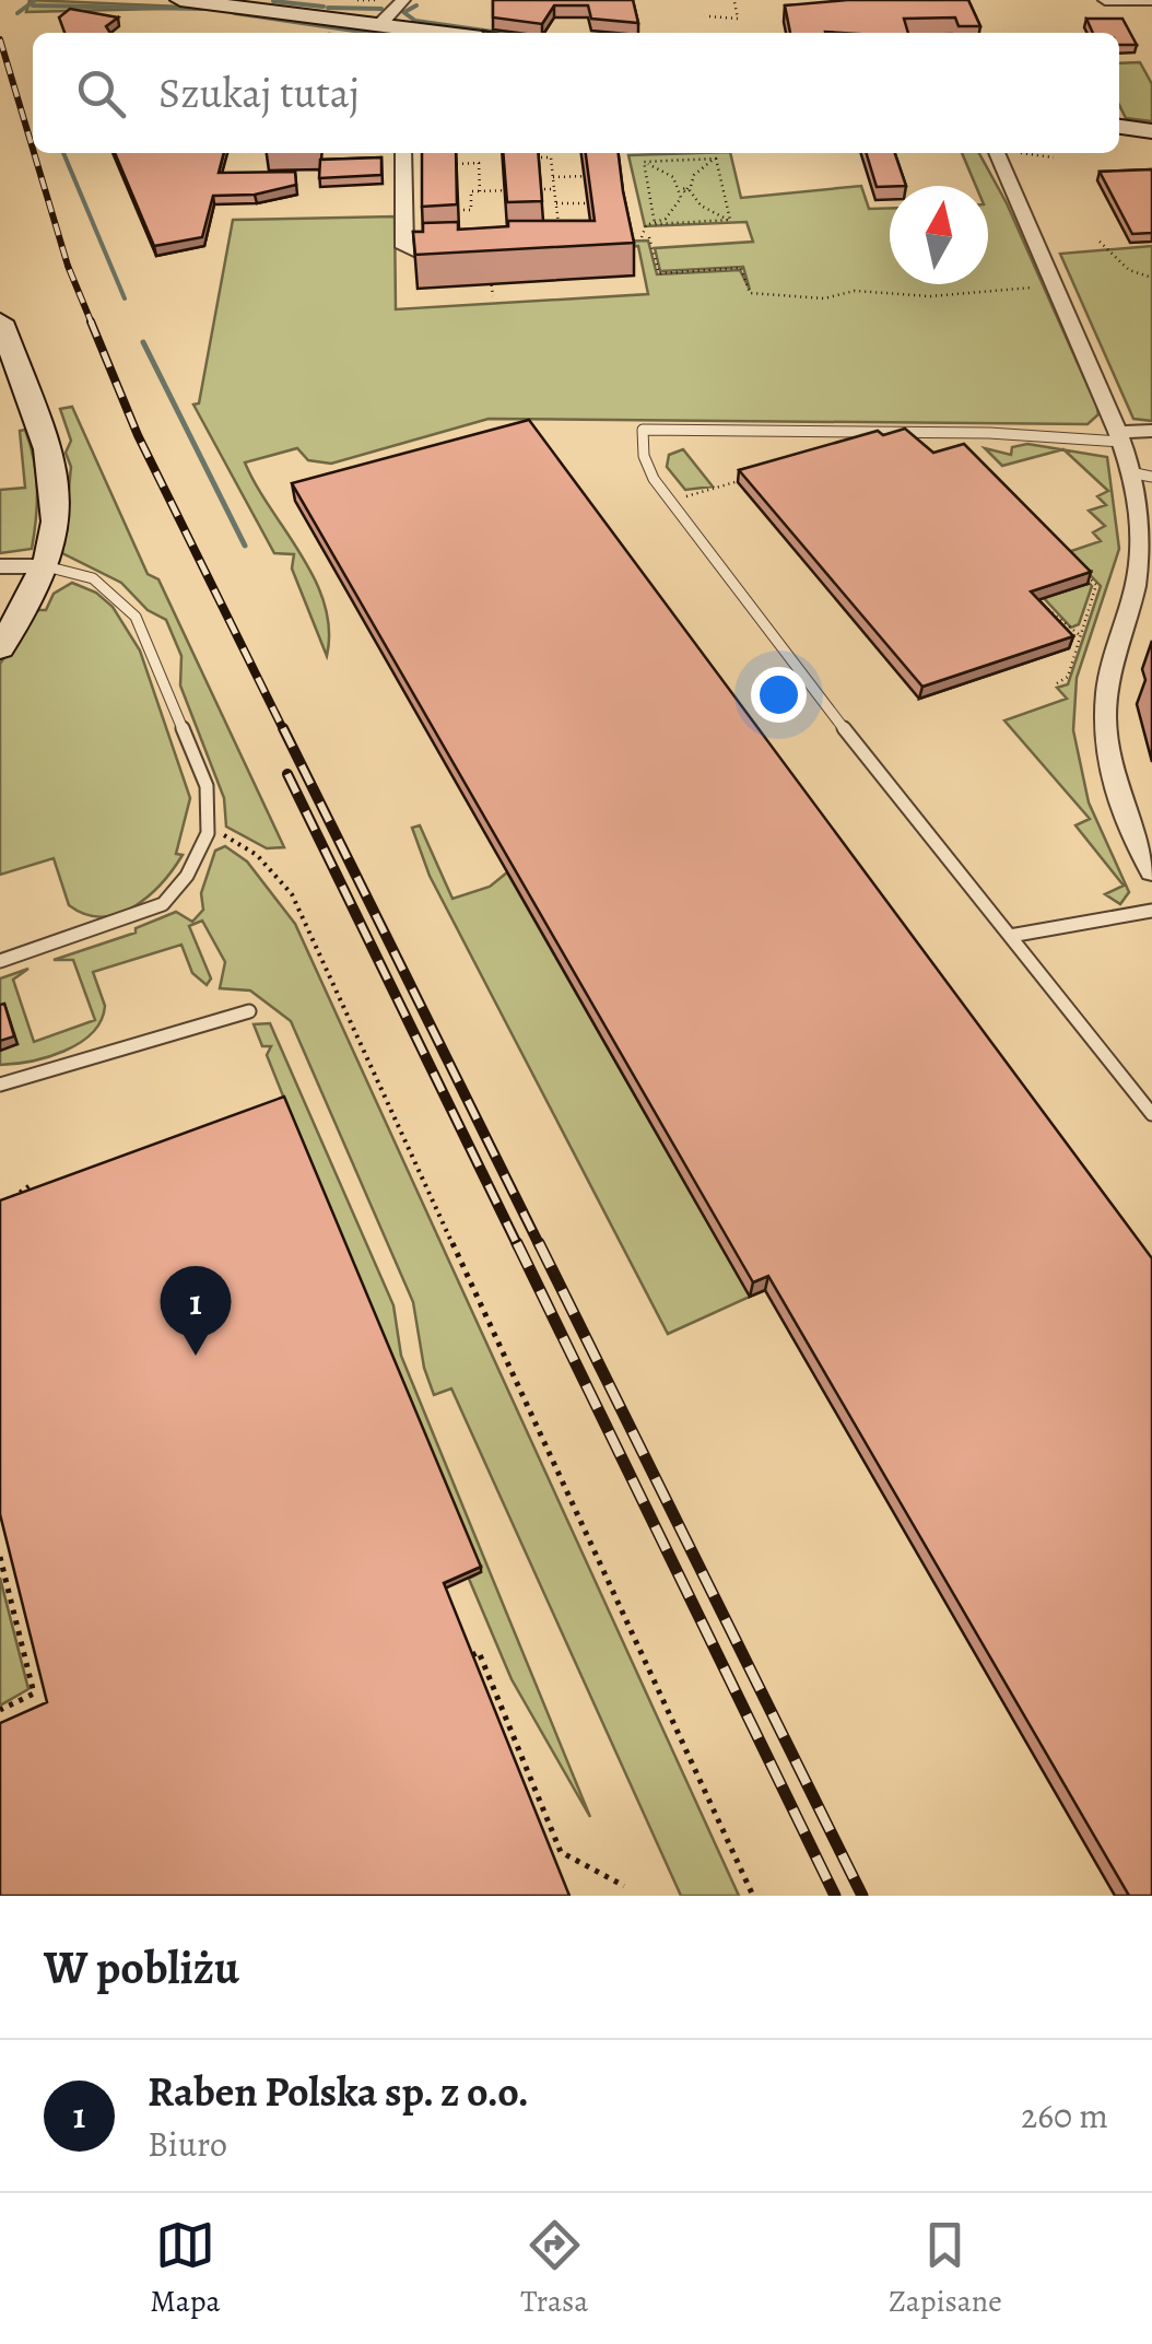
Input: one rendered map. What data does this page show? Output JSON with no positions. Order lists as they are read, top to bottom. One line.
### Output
{"north":"top","page":{"search":"Szukaj tutaj","pins":"1","heading":"W pobliżu","list":[{"mark":"1","name":"Raben Polska sp. z o.o.","note":"Biuro","value":"260 m"}],"nav":["Mapa","Trasa","Zapisane"]}}
